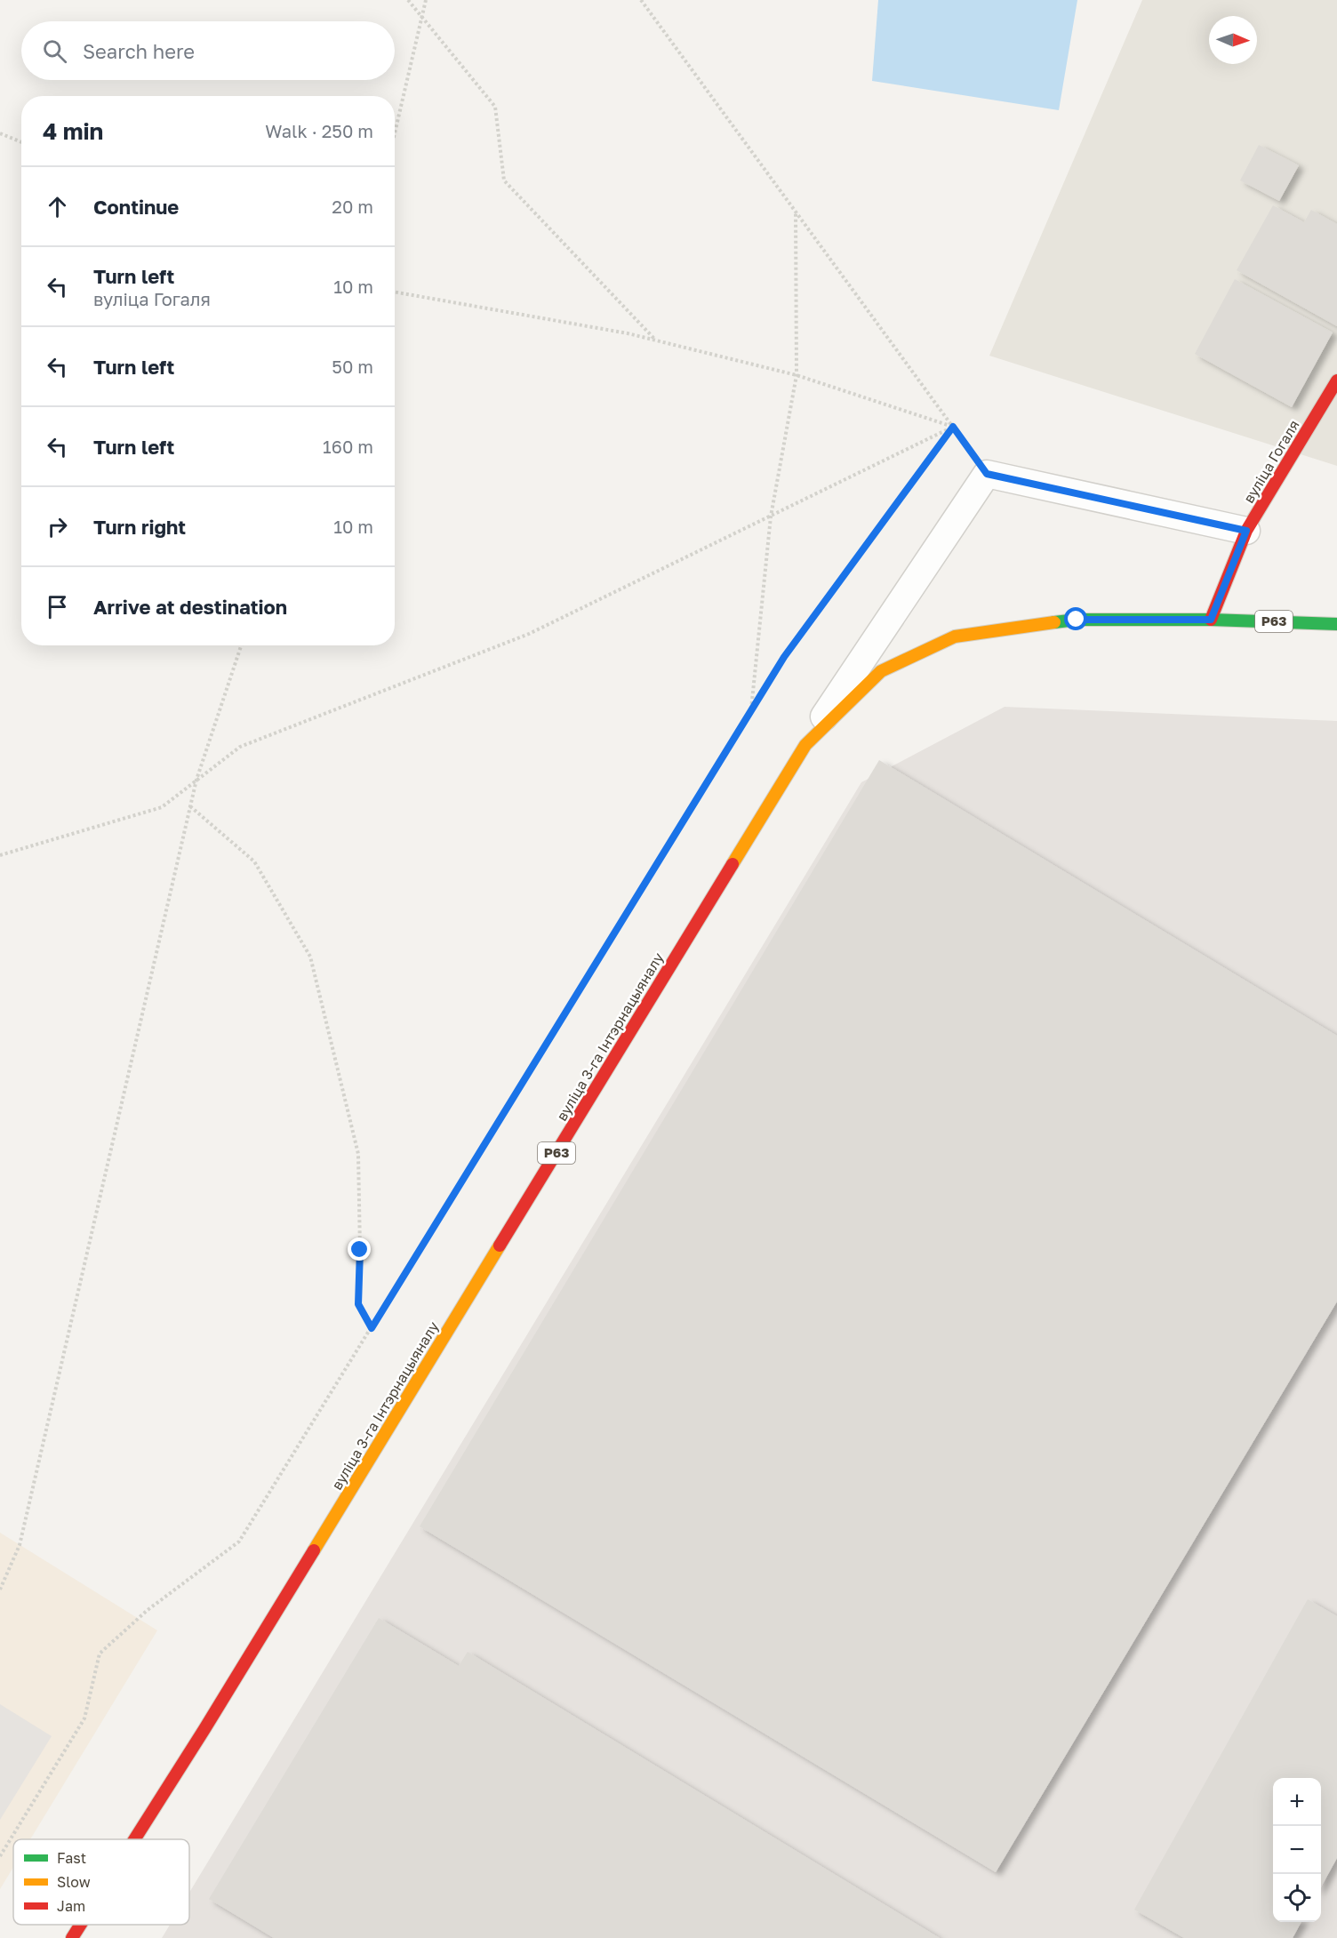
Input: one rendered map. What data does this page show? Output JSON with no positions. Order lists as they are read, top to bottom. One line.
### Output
{"streets":{"main road":["вуліца Гогаля","Р63","вуліца 3-га Інтэрнацыяналу"]},"crossings":[["вуліца Гогаля","вуліца 3-га Інтэрнацыяналу"]],"legend":["Fast","Slow","Jam"],"north":"right","page":{"search":"Search here","heading":["4 min","Walk · 250 m"],"list":[["Continue","20 m"],["Turn left","вуліца Гогаля","10 m"],["Turn left","50 m"],["Turn left","160 m"],["Turn right","10 m"],"Arrive at destination"],"map_buttons":["+","−"]}}
